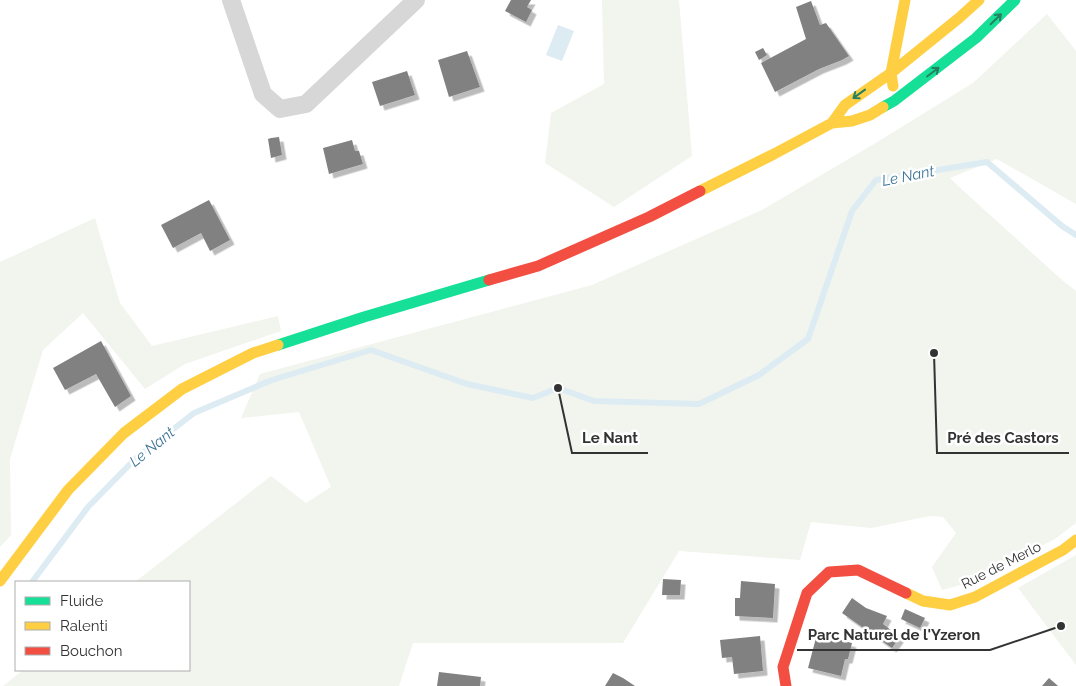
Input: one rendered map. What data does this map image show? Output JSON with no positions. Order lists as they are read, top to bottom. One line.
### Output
{"streets":{"main road":["Rue de Merlo"]},"water":["Le Nant"],"places":["Pré des Castors","Le Nant","Parc Naturel de l'Yzeron"],"legend":["Fluide","Ralenti","Bouchon"]}
